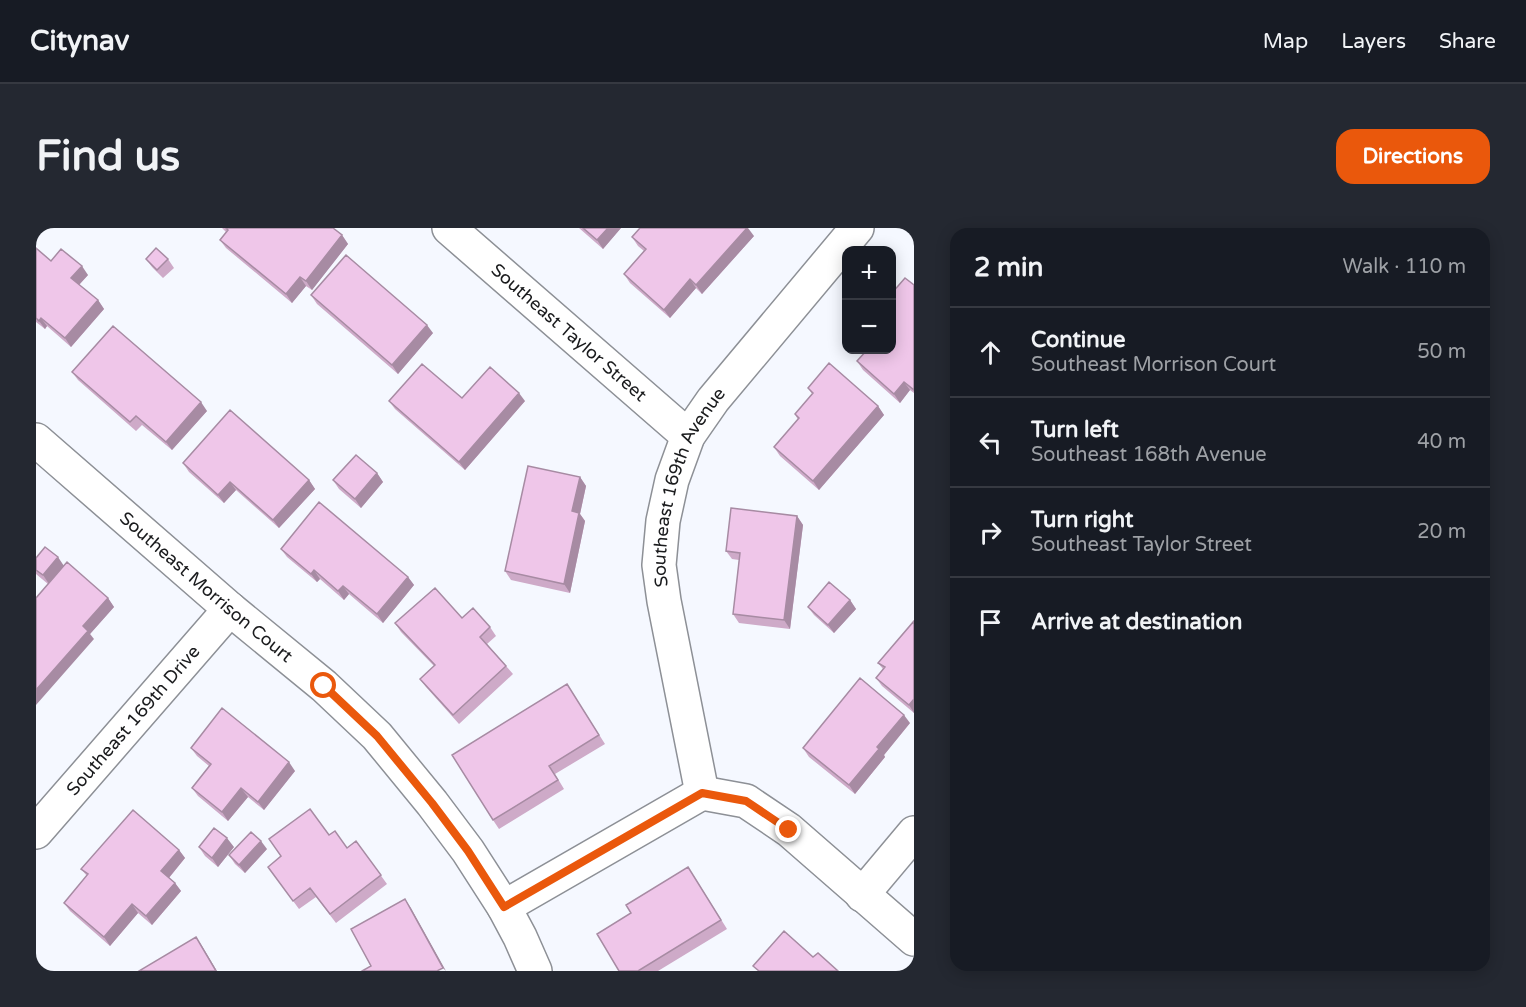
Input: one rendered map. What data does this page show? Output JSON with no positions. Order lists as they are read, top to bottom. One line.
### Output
{"streets":{"street":["Southeast Taylor Street","Southeast 169th Avenue","Southeast Morrison Court","Southeast 169th Drive"]},"crossings":[["Southeast Taylor Street","Southeast 169th Avenue"],["Southeast Morrison Court","Southeast 169th Drive"]],"page":{"header":"Citynav","nav":["Map","Layers","Share"],"buttons":"Directions","title":"Find us","heading":["2 min","Walk · 110 m"],"map_buttons":["+","−"],"list":[["Continue","Southeast Morrison Court","50 m"],["Turn left","Southeast 168th Avenue","40 m"],["Turn right","Southeast Taylor Street","20 m"],"Arrive at destination"]}}
